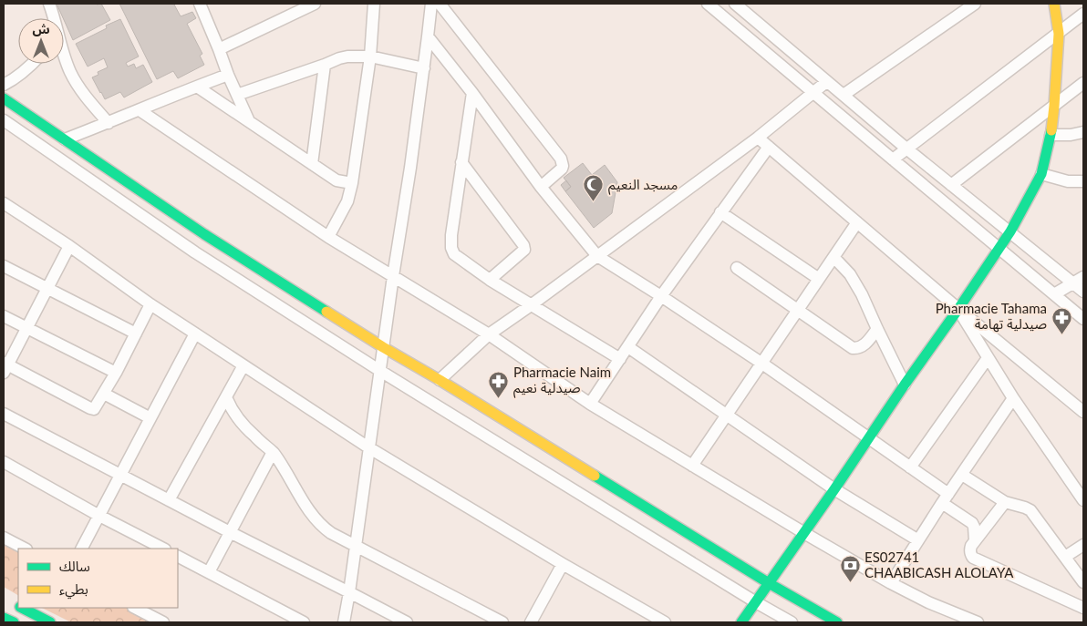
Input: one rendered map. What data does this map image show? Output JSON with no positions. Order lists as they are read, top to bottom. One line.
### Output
{"places":{"mosque":["مسجد النعيم"],"pharmacy":["Pharmacie Tahama صيدلية تهامة","Pharmacie Naim صيدلية نعيم"],"bank":["ES02741 CHAABICASH ALOLAYA"]},"legend":["سالك","بطيء"],"north":"top"}
